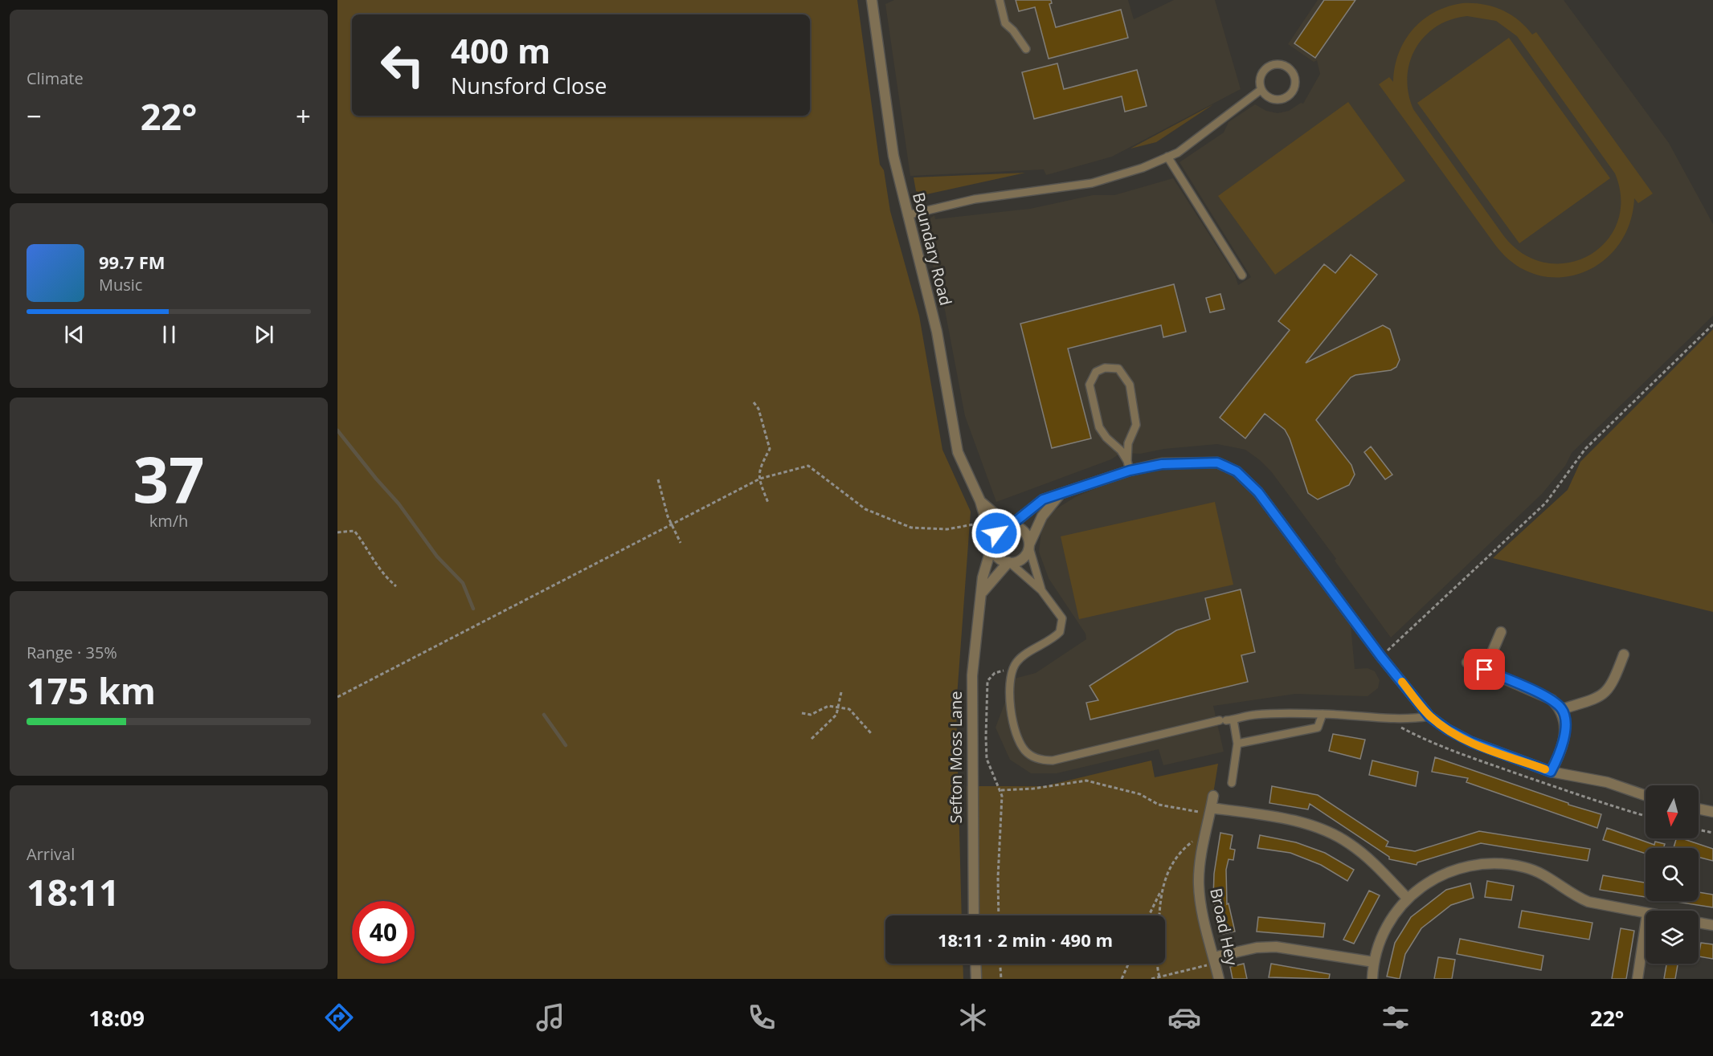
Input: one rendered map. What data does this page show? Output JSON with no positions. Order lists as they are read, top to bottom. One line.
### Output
{"streets":{"street":["Boundary Road","Sefton Moss Lane","Broad Hey"]},"crossings":[["Boundary Road","Sefton Moss Lane"]],"north":"bottom","page":{"tile":["Climate",["37","km/h"],["Range · 35%","175 km"],["Arrival","18:11"]],"turn":["400 m","Nunsford Close"],"heat":["−","22°","+"],"song":["99.7 FM","Music"],"limit":"40","trip":"18:11 · 2 min · 490 m","tabs":["18:09","22°"]}}
